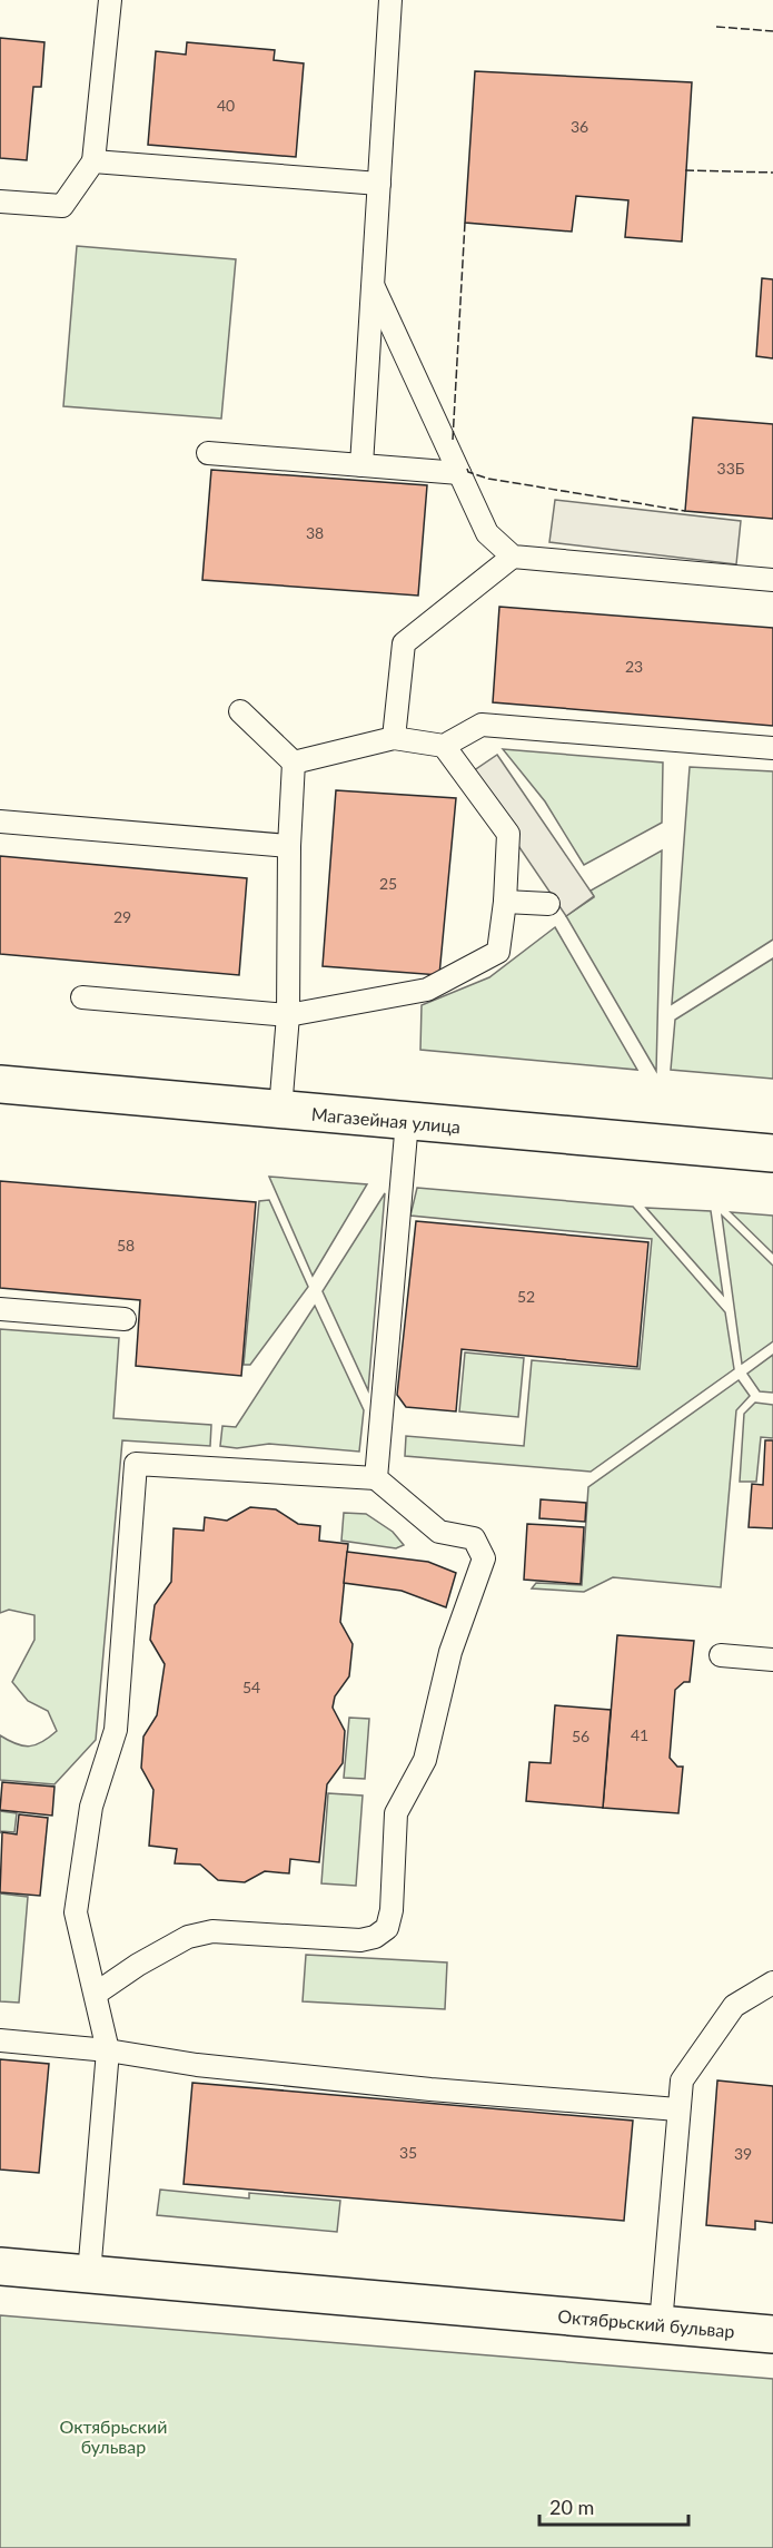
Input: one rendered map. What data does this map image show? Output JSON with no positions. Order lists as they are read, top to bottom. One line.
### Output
{"streets":{"street":["Магазейная улица","Октябрьский бульвар"]},"parks":["Октябрьский бульвар"],"house_numbers":["40","36","33Б","38","23","25","29","58","52","54","41","56","35","39"],"scale_bar":"20 m"}
